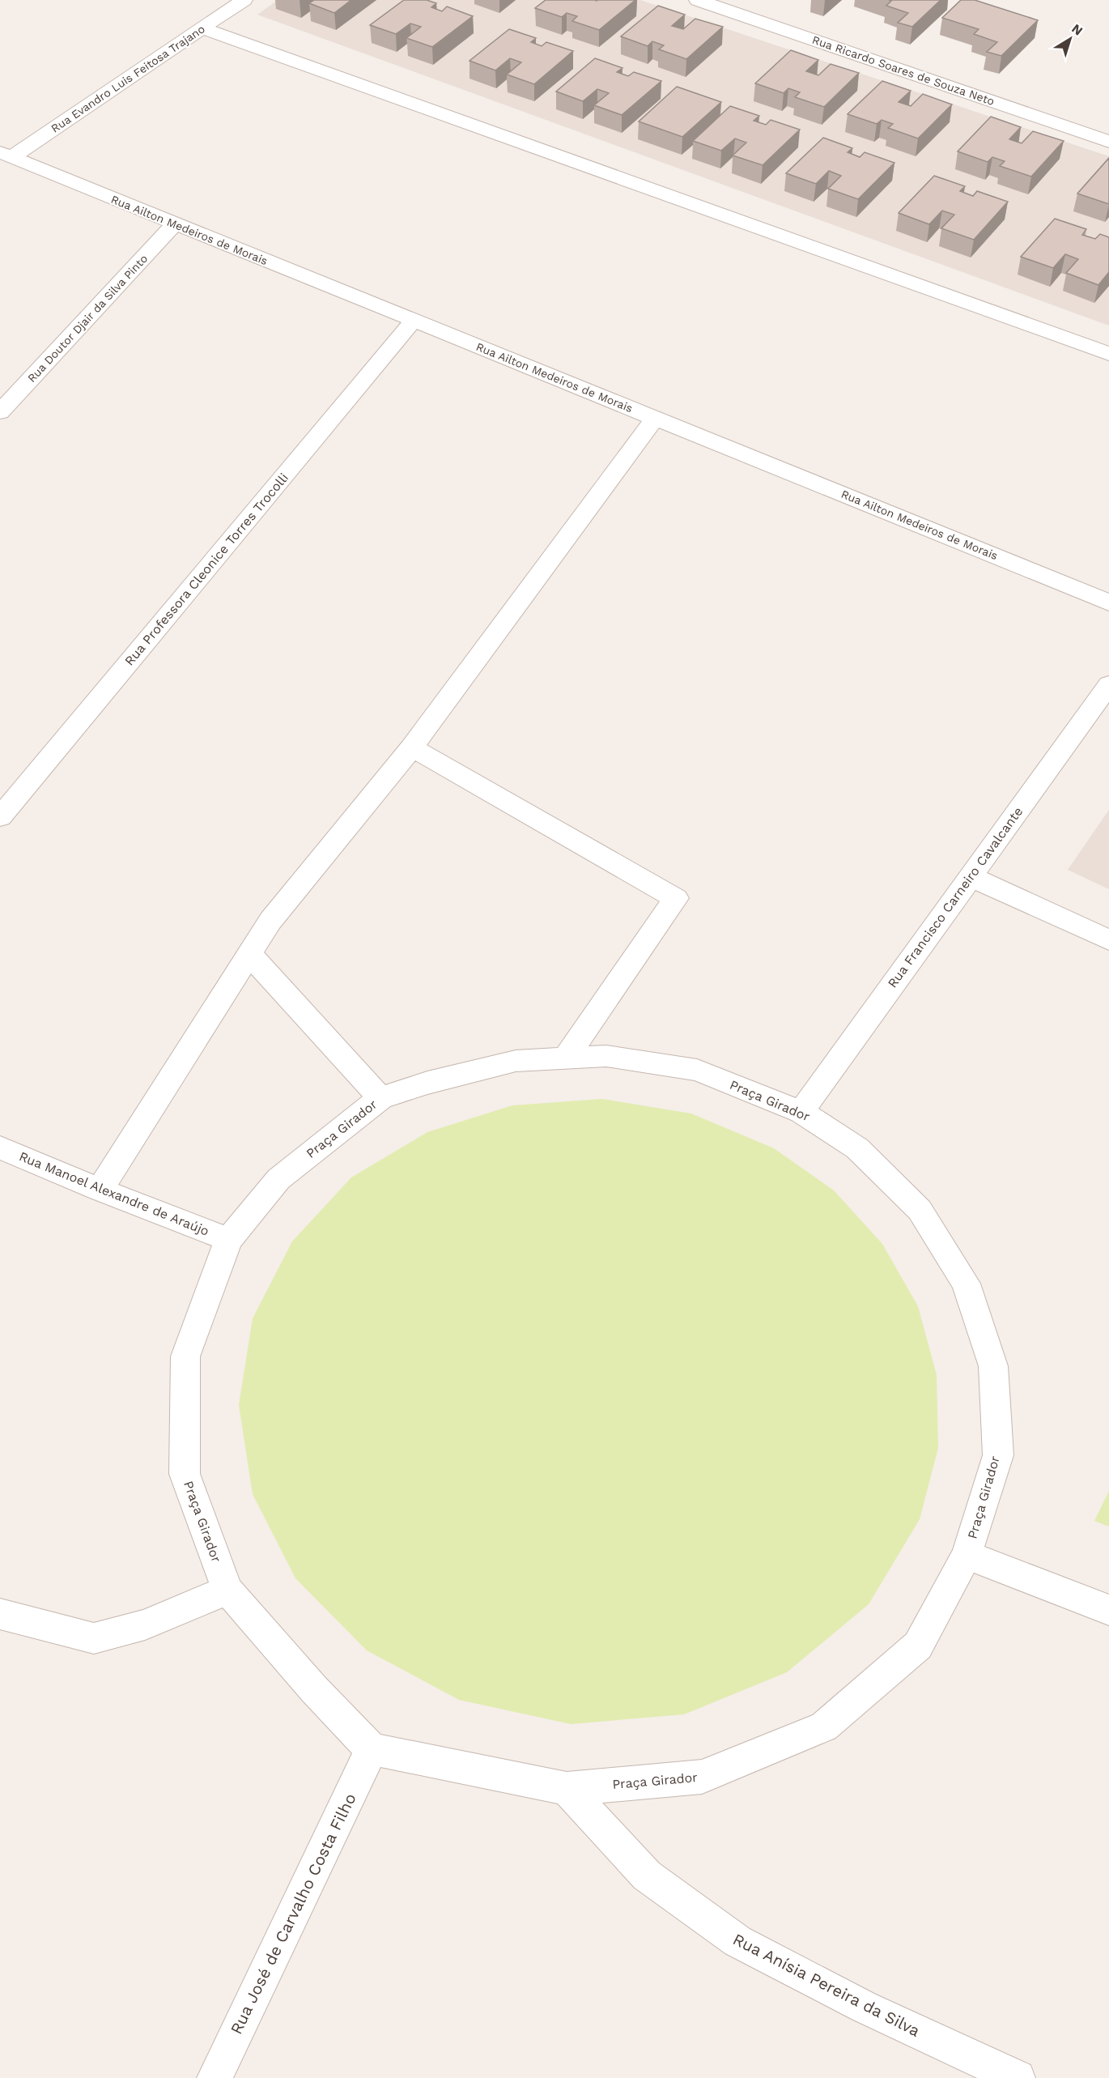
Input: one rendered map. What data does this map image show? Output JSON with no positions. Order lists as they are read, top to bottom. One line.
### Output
{"streets":{"street":["Rua Ricardo Soares de Souza Neto","Rua Evandro Luis Feitosa Trajano","Rua Ailton Medeiros de Morais","Rua Doutor Djair da Silva Pinto","Rua Professora Cleonice Torres Trocolli","Rua Francisco Carneiro Cavalcante","Praça Girador","Rua Manoel Alexandre de Araújo","Rua José de Carvalho Costa Filho","Rua Anísia Pereira da Silva"]},"crossings":[["Rua Evandro Luis Feitosa Trajano","Rua Ailton Medeiros de Morais"],["Rua Ailton Medeiros de Morais","Rua Doutor Djair da Silva Pinto"],["Rua Ailton Medeiros de Morais","Rua Professora Cleonice Torres Trocolli"],["Rua Francisco Carneiro Cavalcante","Praça Girador"],["Praça Girador","Rua Manoel Alexandre de Araújo"],["Praça Girador","Rua José de Carvalho Costa Filho"],["Praça Girador","Rua Anísia Pereira da Silva"]],"north":"top right"}
